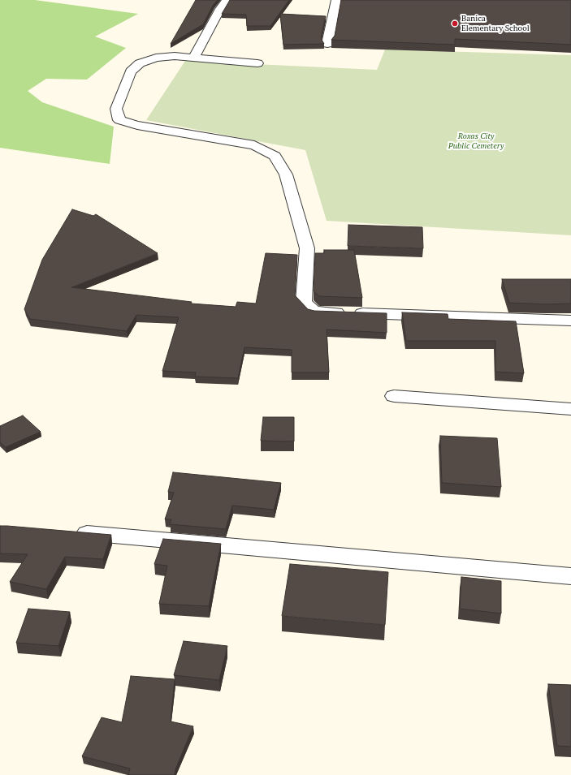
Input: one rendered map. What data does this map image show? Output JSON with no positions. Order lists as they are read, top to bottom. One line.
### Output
{"parks":["Roxas City Public Cemetery"],"places":["Banica Elementary School"]}
